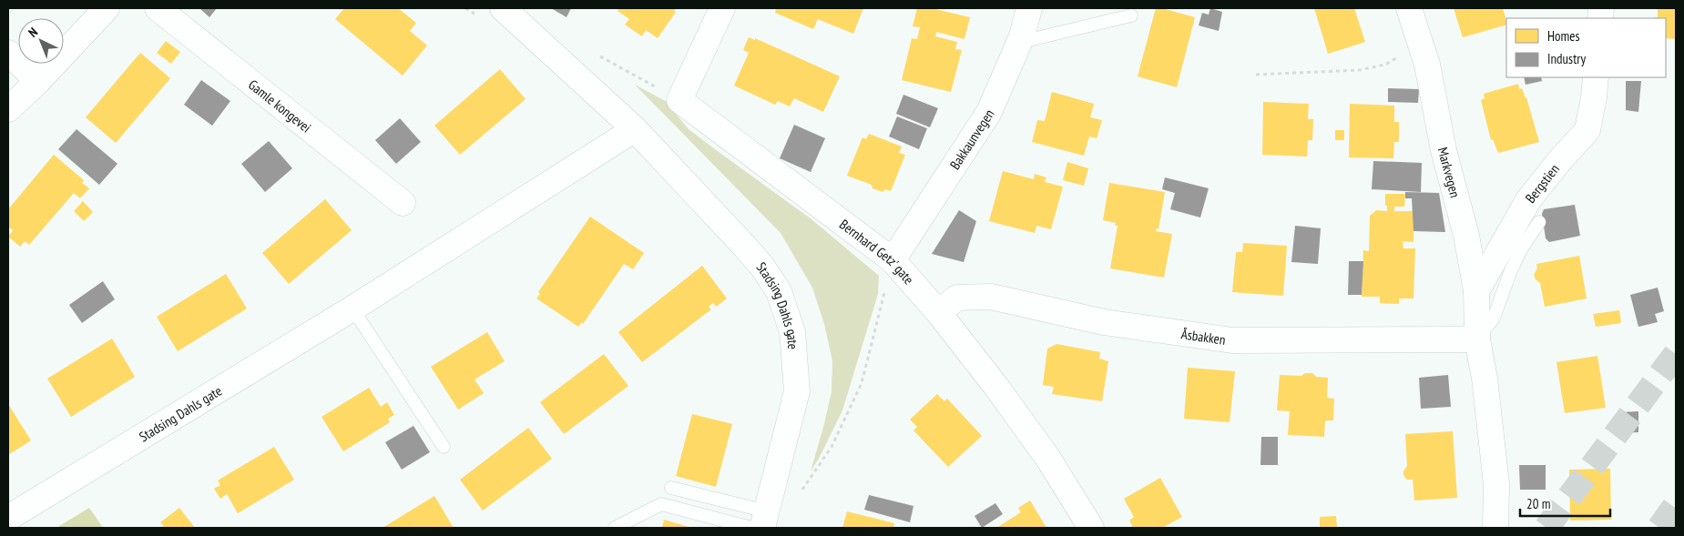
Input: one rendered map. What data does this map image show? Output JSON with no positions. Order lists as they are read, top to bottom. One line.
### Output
{"streets":{"street":["Gamle kongevei","Bakkaunvegen","Markvegen","Bergstien","Bernhard Getz' gate","Stadsing Dahls gate","Åsbakken"]},"crossings":[["Bakkaunvegen","Bernhard Getz' gate"],["Markvegen","Bergstien"],["Markvegen","Åsbakken"],["Bernhard Getz' gate","Åsbakken"]],"legend":["Homes","Industry"],"scale_bar":"20 m","north":"top left"}
